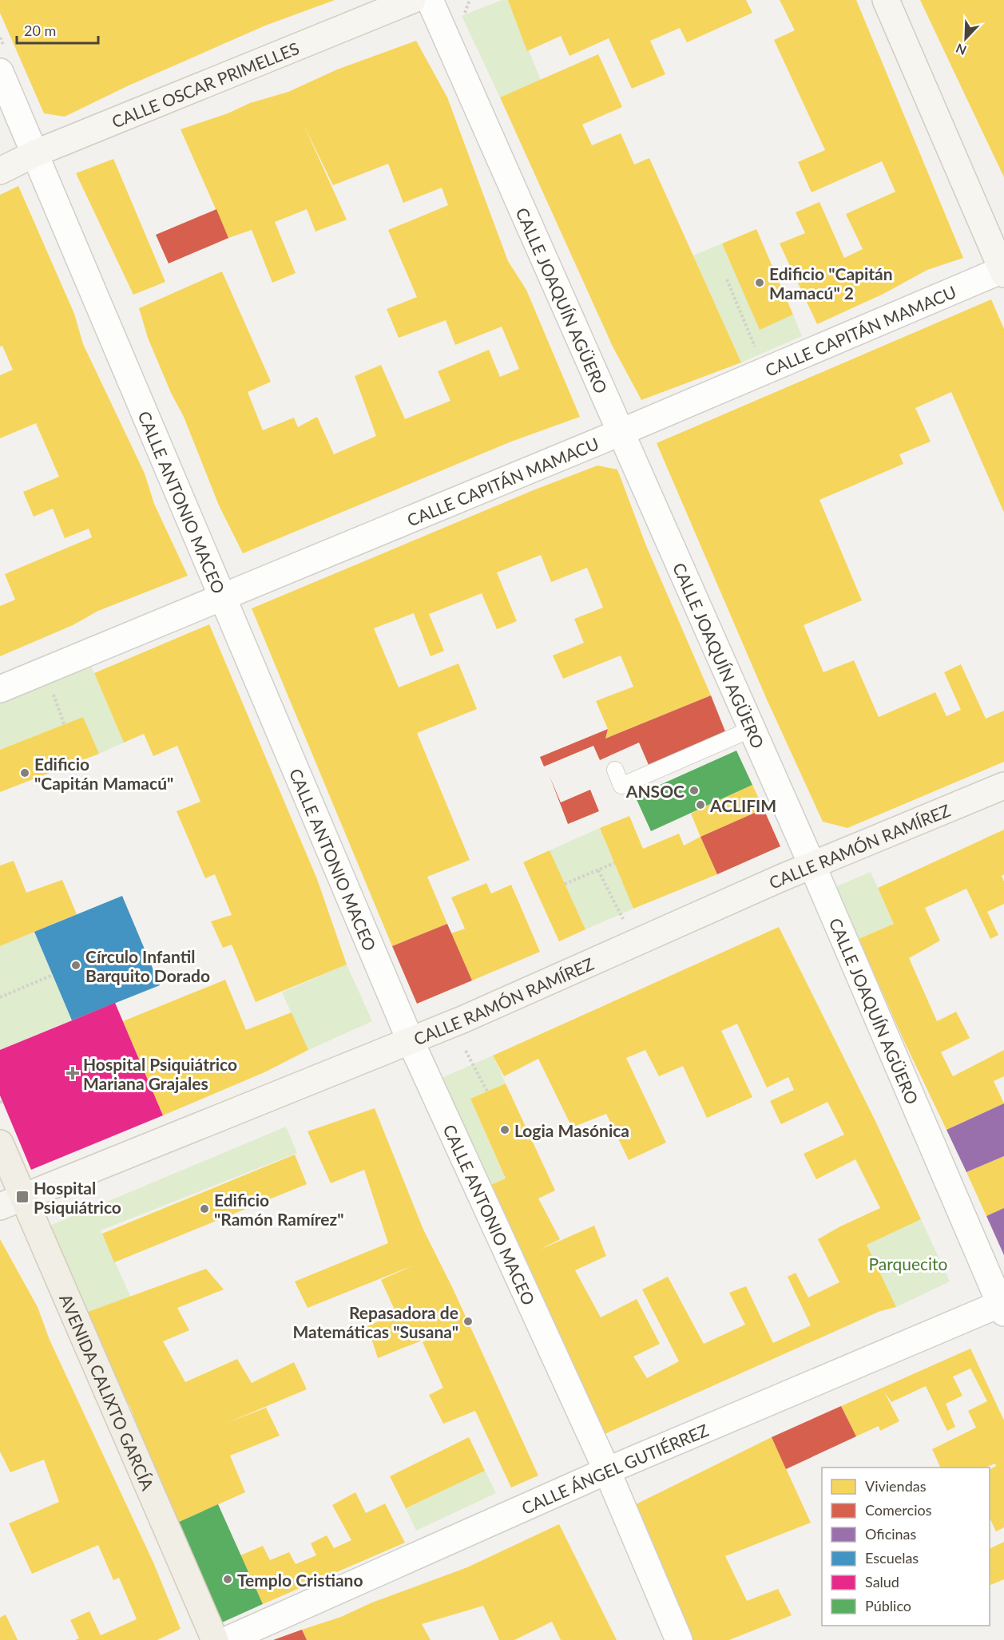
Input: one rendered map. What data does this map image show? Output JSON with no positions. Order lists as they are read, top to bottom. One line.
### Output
{"streets":{"main road":["AVENIDA CALIXTO GARCÍA"],"street":["CALLE OSCAR PRIMELLES","CALLE JOAQUÍN AGÜERO","CALLE CAPITÁN MAMACU","CALLE ANTONIO MACEO","CALLE RAMÓN RAMÍREZ","CALLE ÁNGEL GUTIÉRREZ"]},"crossings":[["CALLE OSCAR PRIMELLES","CALLE ANTONIO MACEO"],["CALLE JOAQUÍN AGÜERO","CALLE CAPITÁN MAMACU"],["CALLE JOAQUÍN AGÜERO","CALLE RAMÓN RAMÍREZ"],["CALLE JOAQUÍN AGÜERO","CALLE ÁNGEL GUTIÉRREZ"],["CALLE CAPITÁN MAMACU","CALLE ANTONIO MACEO"],["CALLE ANTONIO MACEO","CALLE RAMÓN RAMÍREZ"],["CALLE ANTONIO MACEO","CALLE ÁNGEL GUTIÉRREZ"],["CALLE RAMÓN RAMÍREZ","AVENIDA CALIXTO GARCÍA"]],"parks":["Parquecito"],"places":{"other":["Edificio \"Capitán Mamacú\" 2","Edificio \"Capitán Mamacú\"","ANSOC","ACLIFIM","Círculo Infantil Barquito Dorado","Logia Masónica","Edificio \"Ramón Ramírez\"","Repasadora de Matemáticas \"Susana\"","Templo Cristiano"],"health":["Hospital Psiquiátrico Mariana Grajales"],"transit":["Hospital Psiquiátrico"]},"legend":["Viviendas","Comercios","Oficinas","Escuelas","Salud","Público"],"scale_bar":"20 m","north":"bottom left"}
